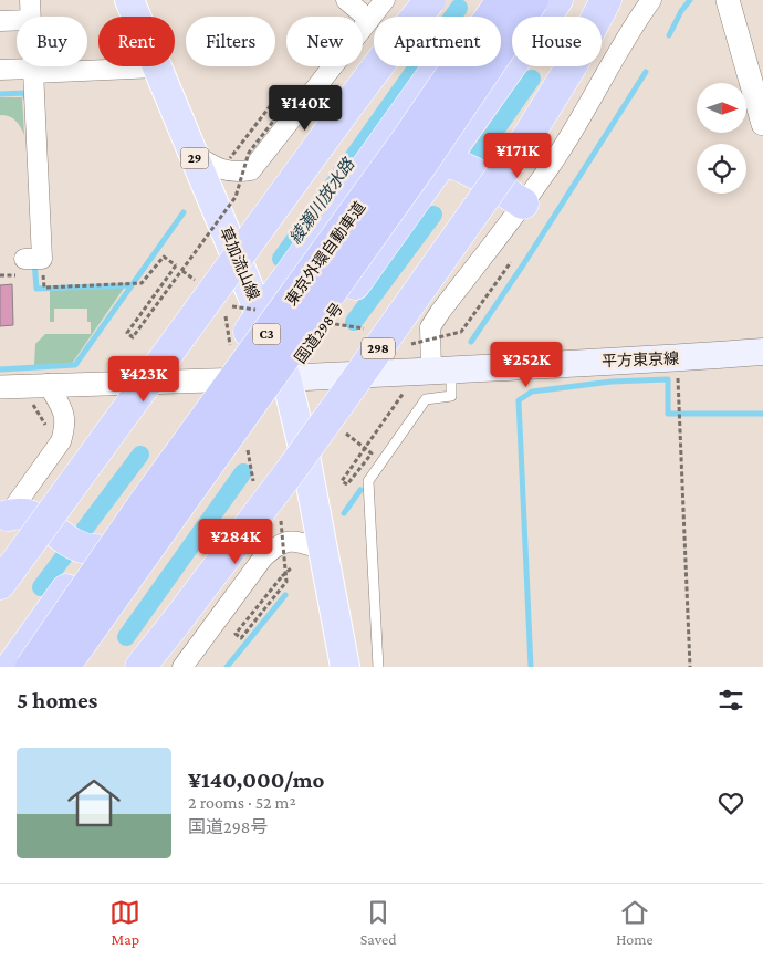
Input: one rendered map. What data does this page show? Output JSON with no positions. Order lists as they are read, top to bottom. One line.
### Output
{"streets":{"highway":["東京外環自動車道","国道298号","C3","298"],"main road":["29","草加流山線","平方東京線"]},"crossings":[["草加流山線","国道298号"],["草加流山線","平方東京線"],["国道298号","平方東京線"]],"water":["綾瀬川放水路"],"north":"right","page":{"chip":["Buy","Rent","Filters","New","Apartment","House"],"price":["¥140K","¥171K","¥252K","¥423K","¥284K"],"heading":"5 homes","list":[{"name":"¥140,000/mo","note":"2 rooms · 52 m² · 国道298号"}],"tabs":["Map","Saved","Home"]}}
